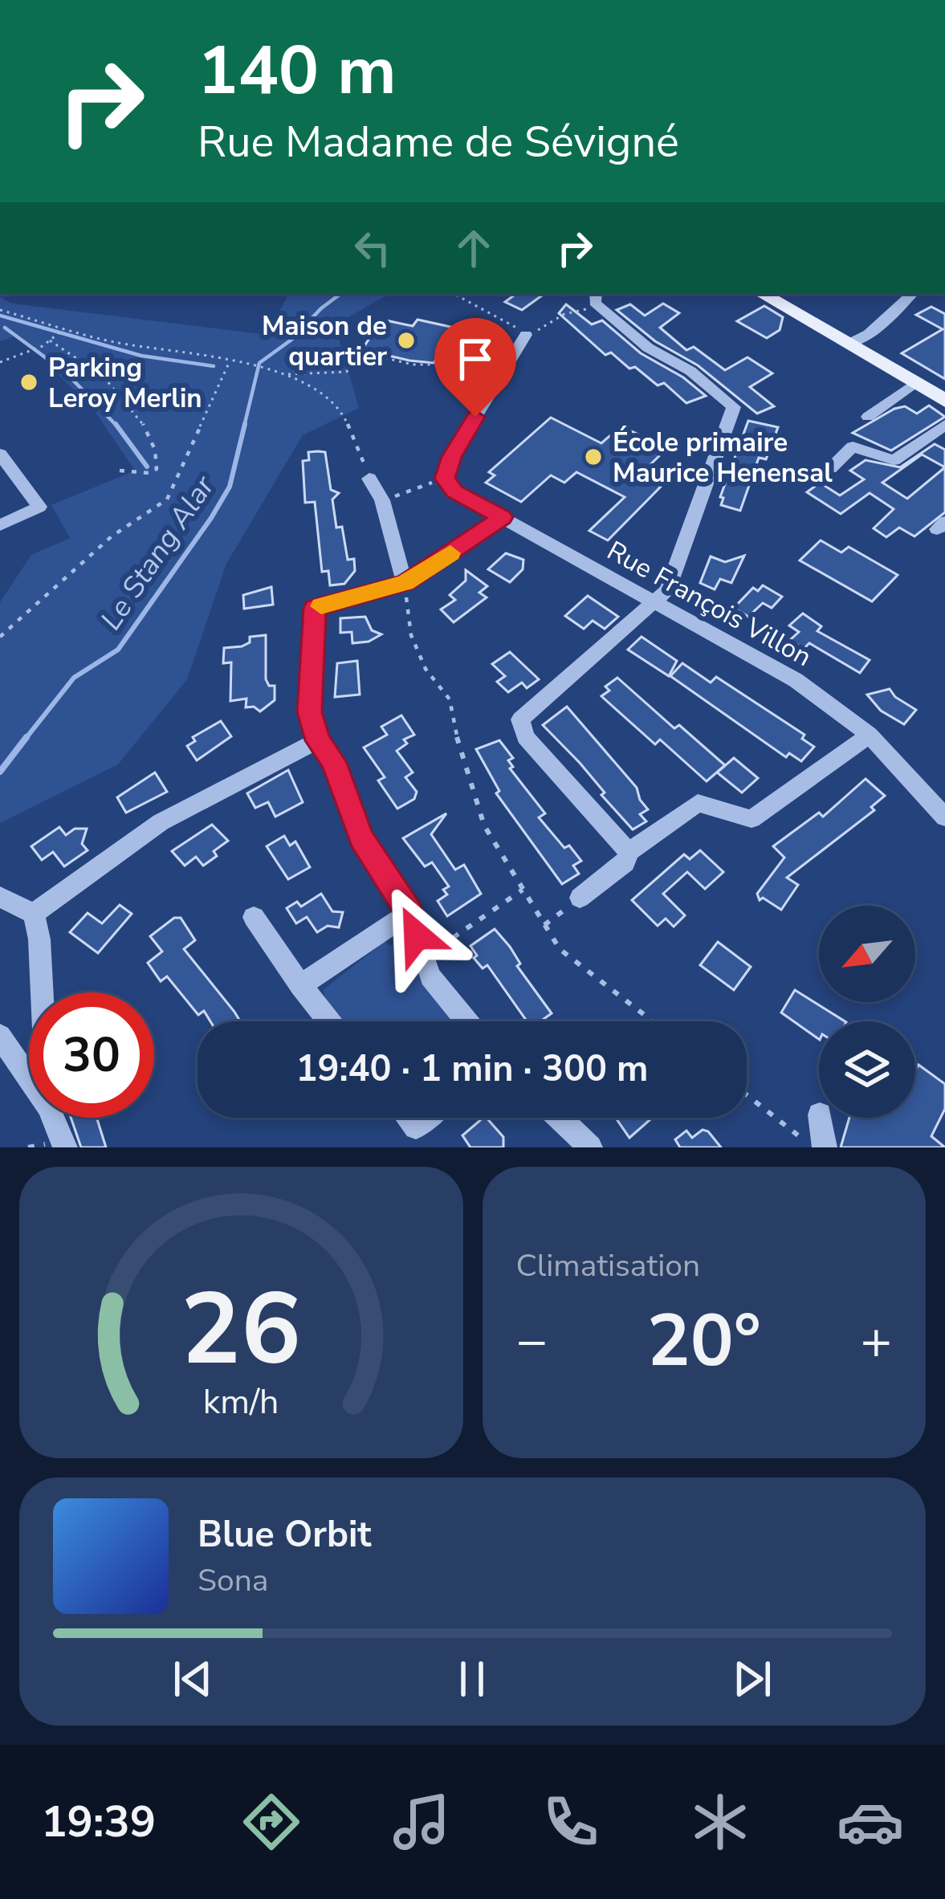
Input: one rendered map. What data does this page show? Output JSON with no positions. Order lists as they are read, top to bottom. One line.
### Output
{"streets":{"street":["Rue François Villon"]},"water":["Le Stang Alar"],"places":["Maison de quartier","Parking Leroy Merlin","École primaire Maurice Henensal"],"north":"bottom left","page":{"turn":["140 m","Rue Madame de Sévigné"],"limit":"30","trip":"19:40 · 1 min · 300 m","tile":"Climatisation","heat":["−","20°","+"],"song":["Blue Orbit","Sona"],"tabs":"19:39","gauge":["26","km/h"]}}
